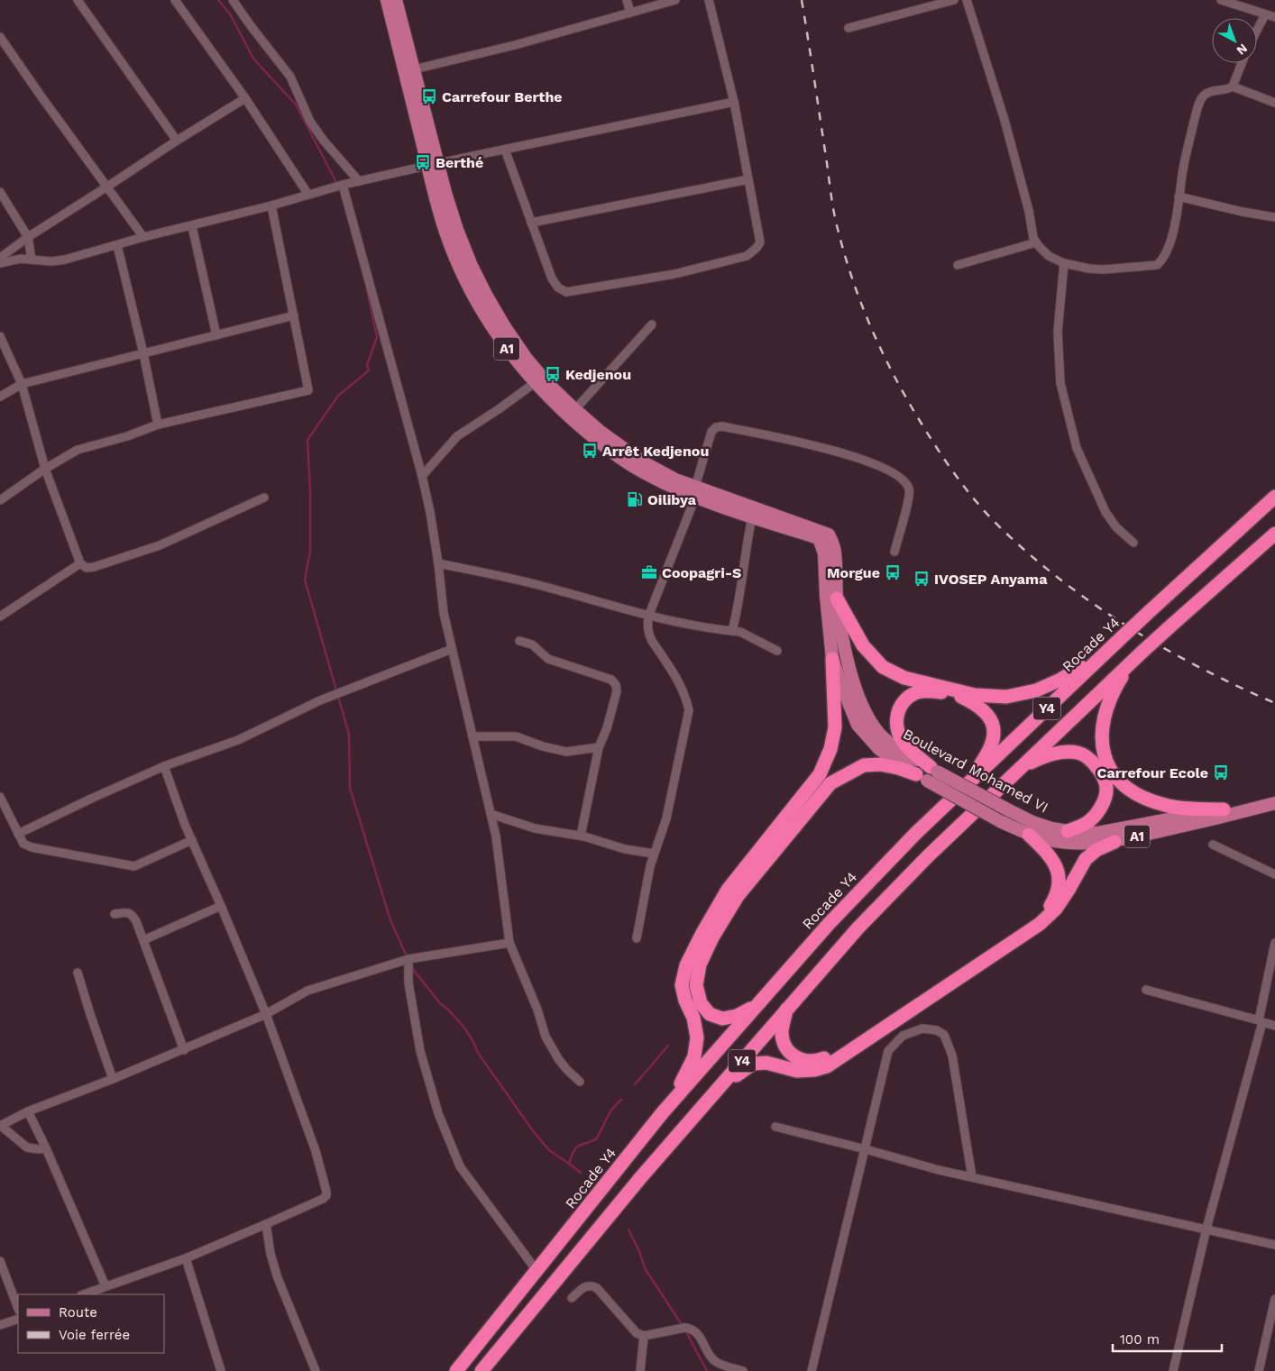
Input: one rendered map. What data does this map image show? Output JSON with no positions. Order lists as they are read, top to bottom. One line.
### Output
{"streets":{"highway":["Rocade Y4","Y4"],"main road":["A1","Boulevard Mohamed VI"]},"places":{"bus stop":["Carrefour Berthe","Berthé","Kedjenou","Arrêt Kedjenou","Morgue","IVOSEP Anyama","Carrefour Ecole"],"fuel station":["Oilibya"],"office":["Coopagri-S"]},"legend":["Route","Voie ferrée"],"scale_bar":"100 m","north":"bottom right"}
